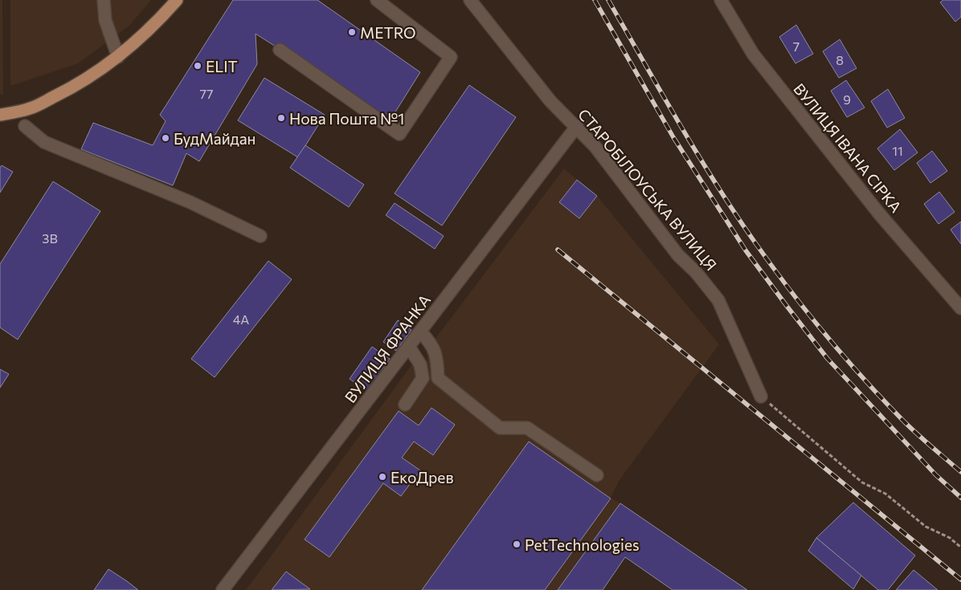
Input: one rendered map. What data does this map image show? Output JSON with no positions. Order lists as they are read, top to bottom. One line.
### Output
{"streets":{"street":["ВУЛИЦЯ ІВАНА СІРКА","СТАРОБІЛОУСЬКА ВУЛИЦЯ","ВУЛИЦЯ ФРАНКА"]},"crossings":[["СТАРОБІЛОУСЬКА ВУЛИЦЯ","ВУЛИЦЯ ФРАНКА"]],"places":["METRO","ELIT","Нова Пошта №1","БудМайдан","ЕкоДрев","PetTechnologies"],"house_numbers":["7","8","77","9","11","3В","4А"]}
